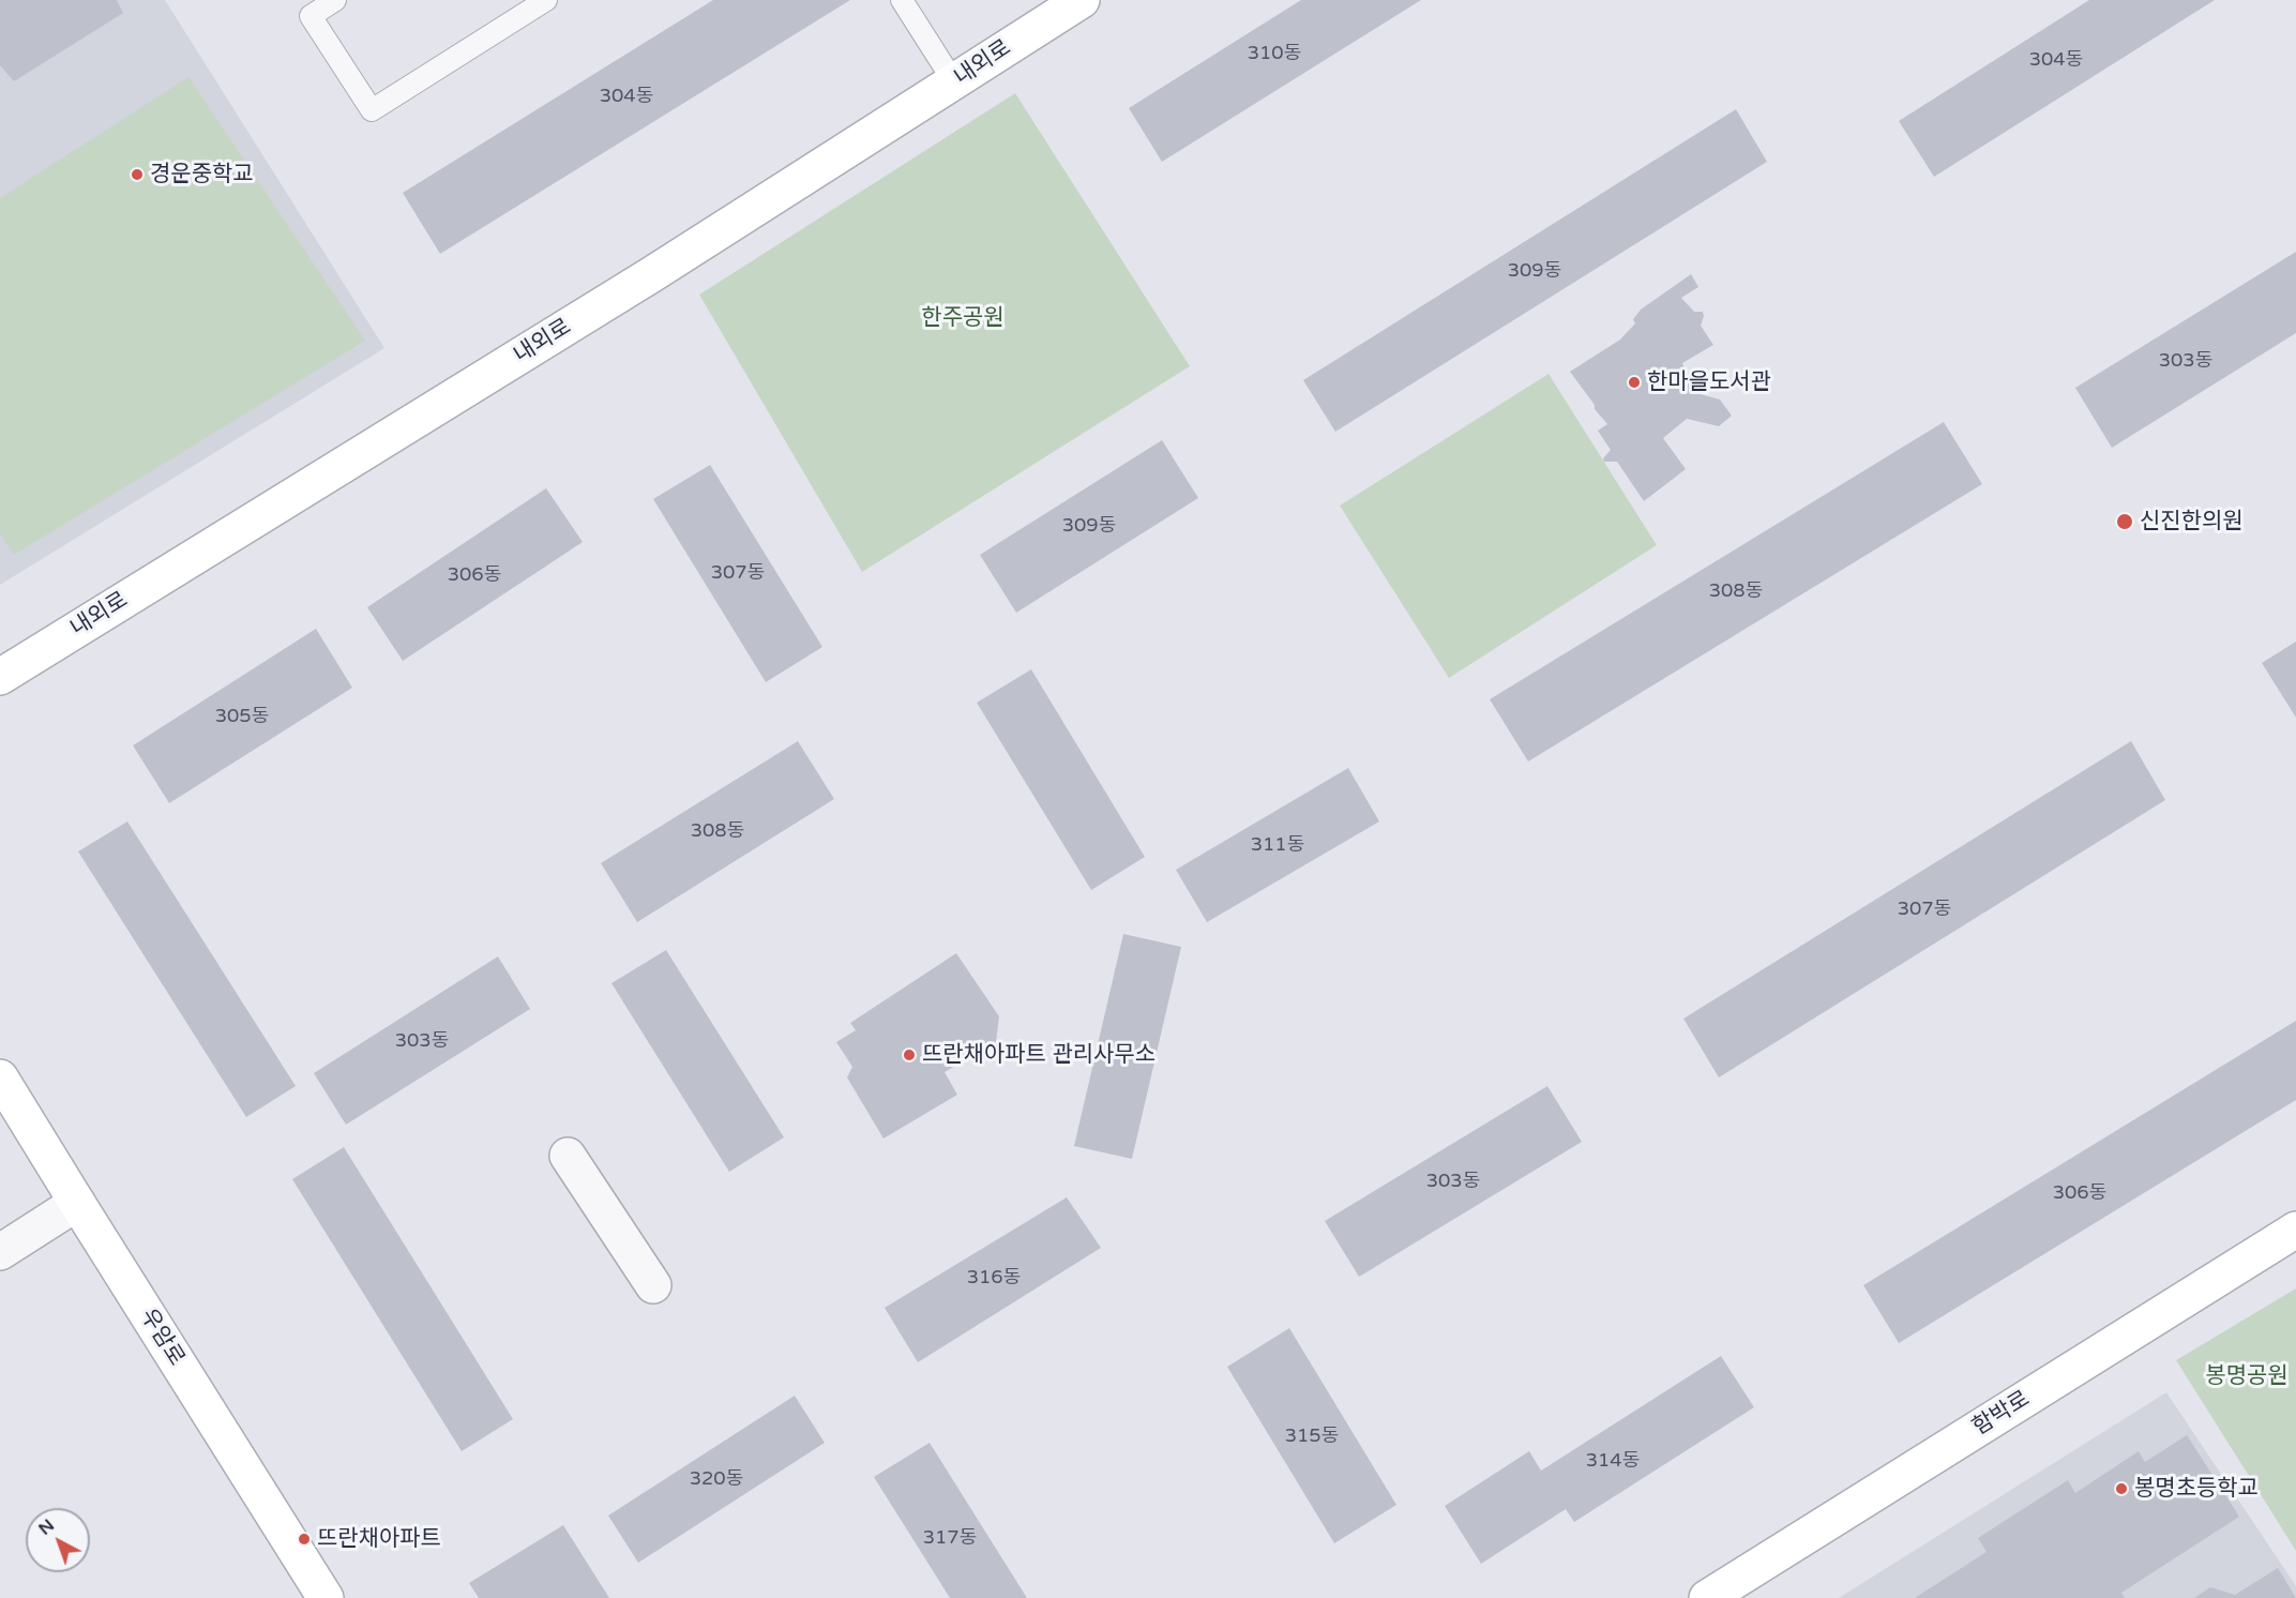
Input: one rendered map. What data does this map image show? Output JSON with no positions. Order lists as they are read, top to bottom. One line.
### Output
{"streets":{"street":["내외로","우암로","함박로"]},"parks":["한주공원","봉명공원"],"places":["경운중학교","한마을도서관","신진한의원","뜨란채아파트 관리사무소","봉명초등학교","뜨란채아파트"],"house_numbers":["310동","304동","304동","309동","303동","309동","307동","306동","308동","305동","308동","311동","307동","303동","303동","306동","316동","315동","314동","320동","317동"],"north":"top left"}
